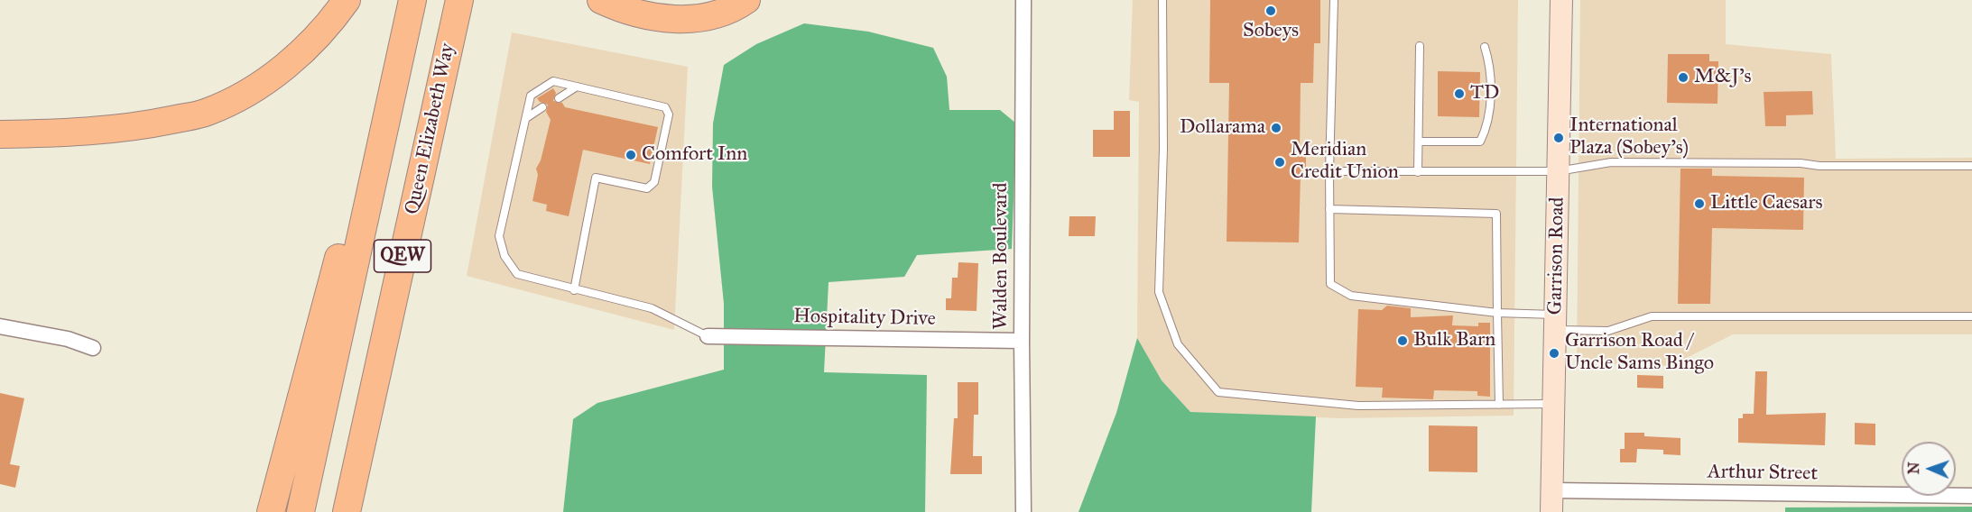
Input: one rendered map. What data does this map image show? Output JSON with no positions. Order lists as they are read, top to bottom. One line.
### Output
{"streets":{"highway":["Queen Elizabeth Way","QEW"],"main road":["Garrison Road"],"street":["Walden Boulevard","Hospitality Drive","Arthur Street"]},"crossings":[["Walden Boulevard","Hospitality Drive"],["Garrison Road","Arthur Street"]],"places":["Sobeys","M&J's","TD","Dollarama","International Plaza (Sobey's)","Comfort Inn","Meridian Credit Union","Little Caesars","Bulk Barn","Garrison Road / Uncle Sams Bingo"],"north":"left"}
